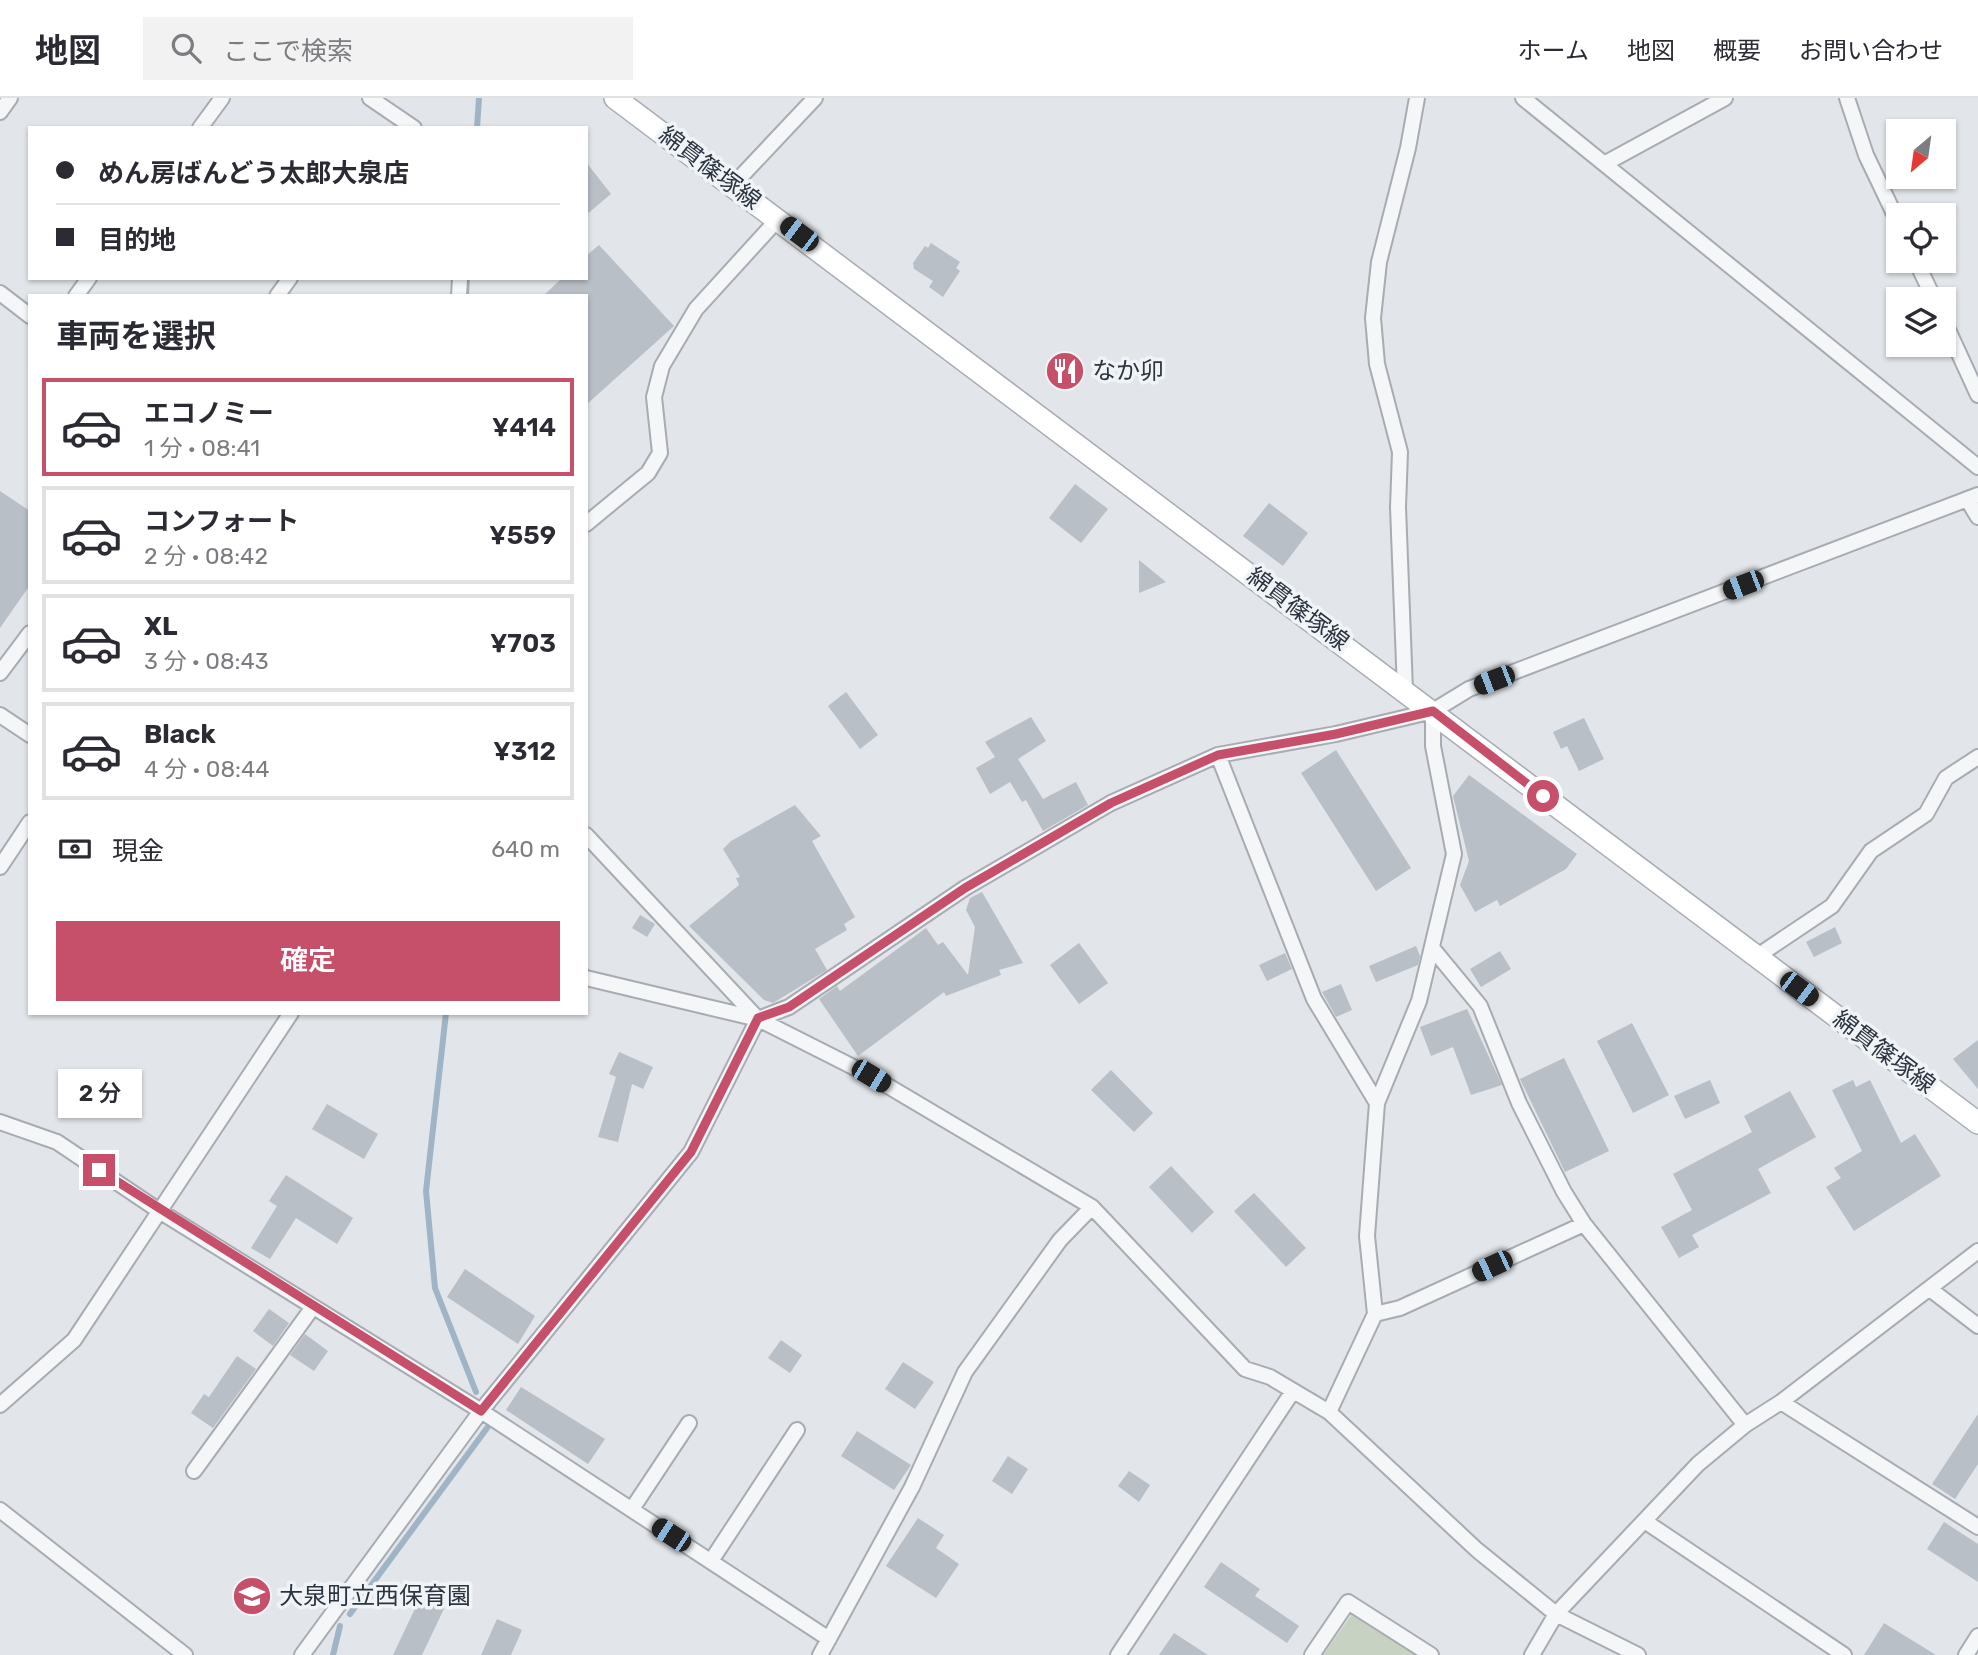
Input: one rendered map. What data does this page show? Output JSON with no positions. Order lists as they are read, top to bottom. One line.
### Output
{"streets":{"main road":["綿貫篠塚線"]},"places":{"restaurant":["なか卯"],"school or university":["大泉町立西保育園"]},"north":"bottom left","page":{"header":"地図","search":"ここで検索","nav":["ホーム","地図","概要","お問い合わせ"],"banner":["めん房ばんどう太郎大泉店","目的地"],"heading":"車両を選択","list":[{"name":"エコノミー","note":"1 分 · 08:41","value":"¥414"},{"name":"コンフォート","note":"2 分 · 08:42","value":"¥559"},{"name":"XL","note":"3 分 · 08:43","value":"¥703"},{"name":"Black","note":"4 分 · 08:44","value":"¥312"}],"pay":["現金","640 m"],"buttons":"確定","bubble":"2 分"}}
